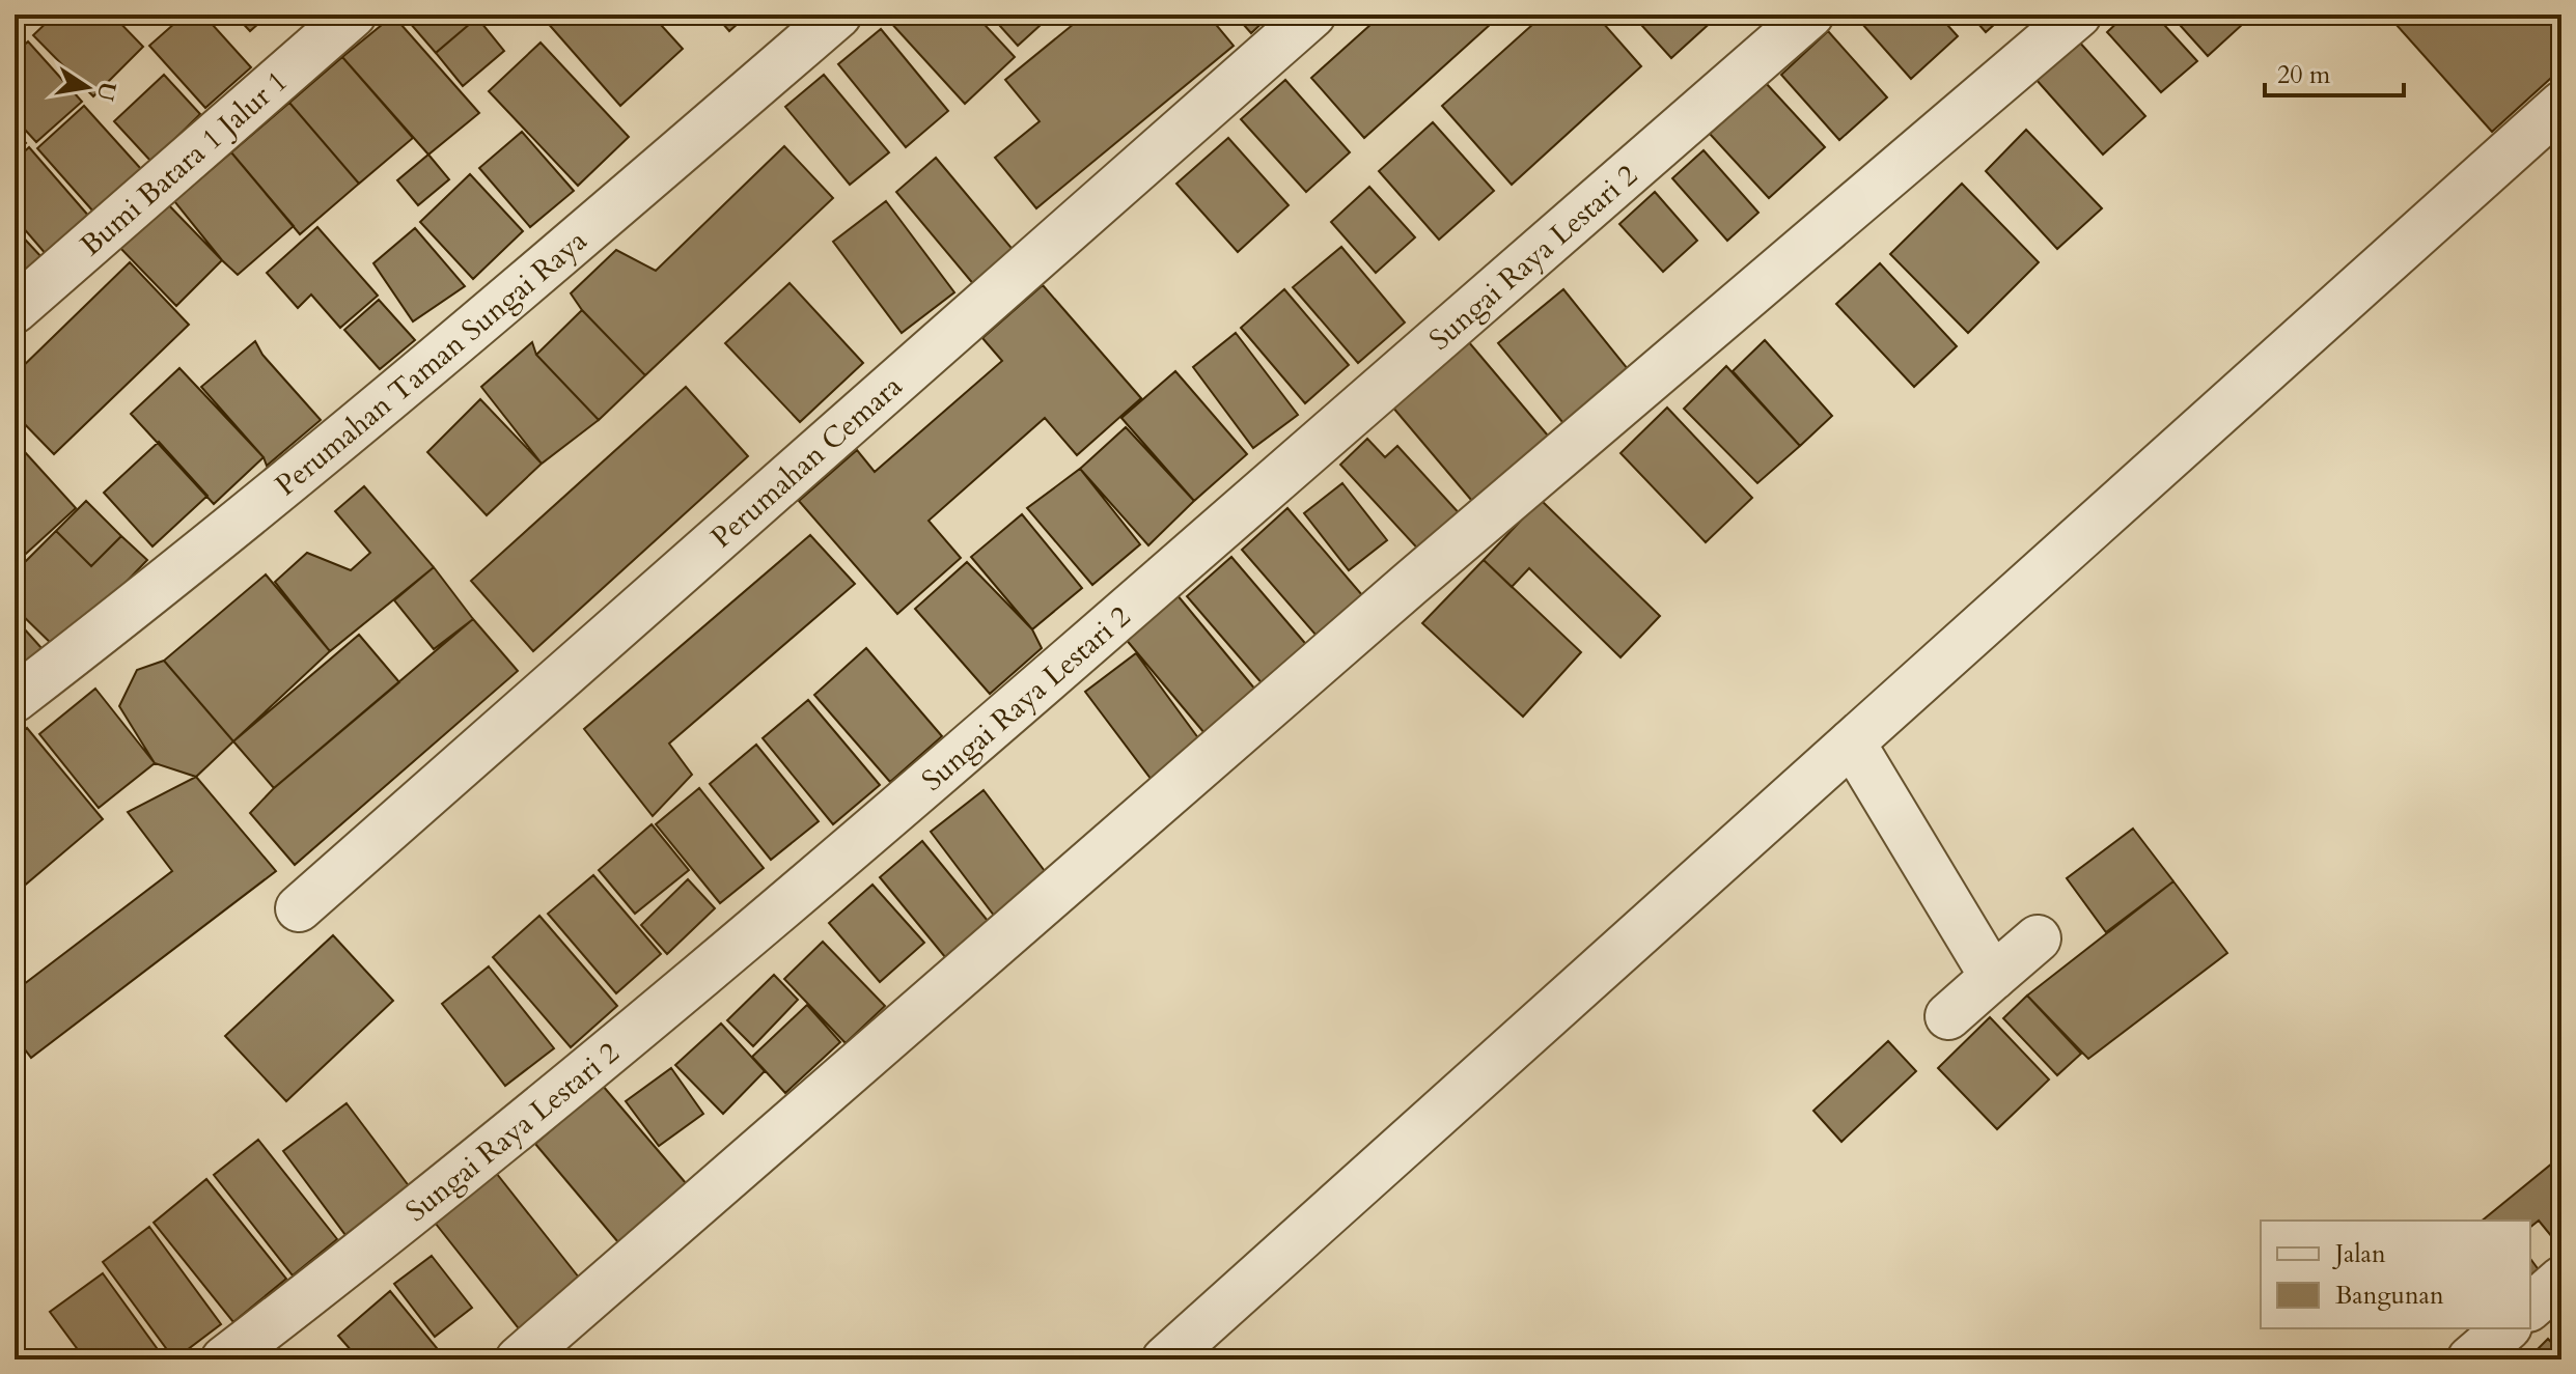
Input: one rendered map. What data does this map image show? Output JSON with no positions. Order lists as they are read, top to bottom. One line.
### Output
{"streets":{"street":["Bumi Batara 1 Jalur 1","Sungai Raya Lestari 2","Perumahan Taman Sungai Raya","Perumahan Cemara"]},"legend":["Jalan","Bangunan"],"scale_bar":"20 m","north":"right"}
